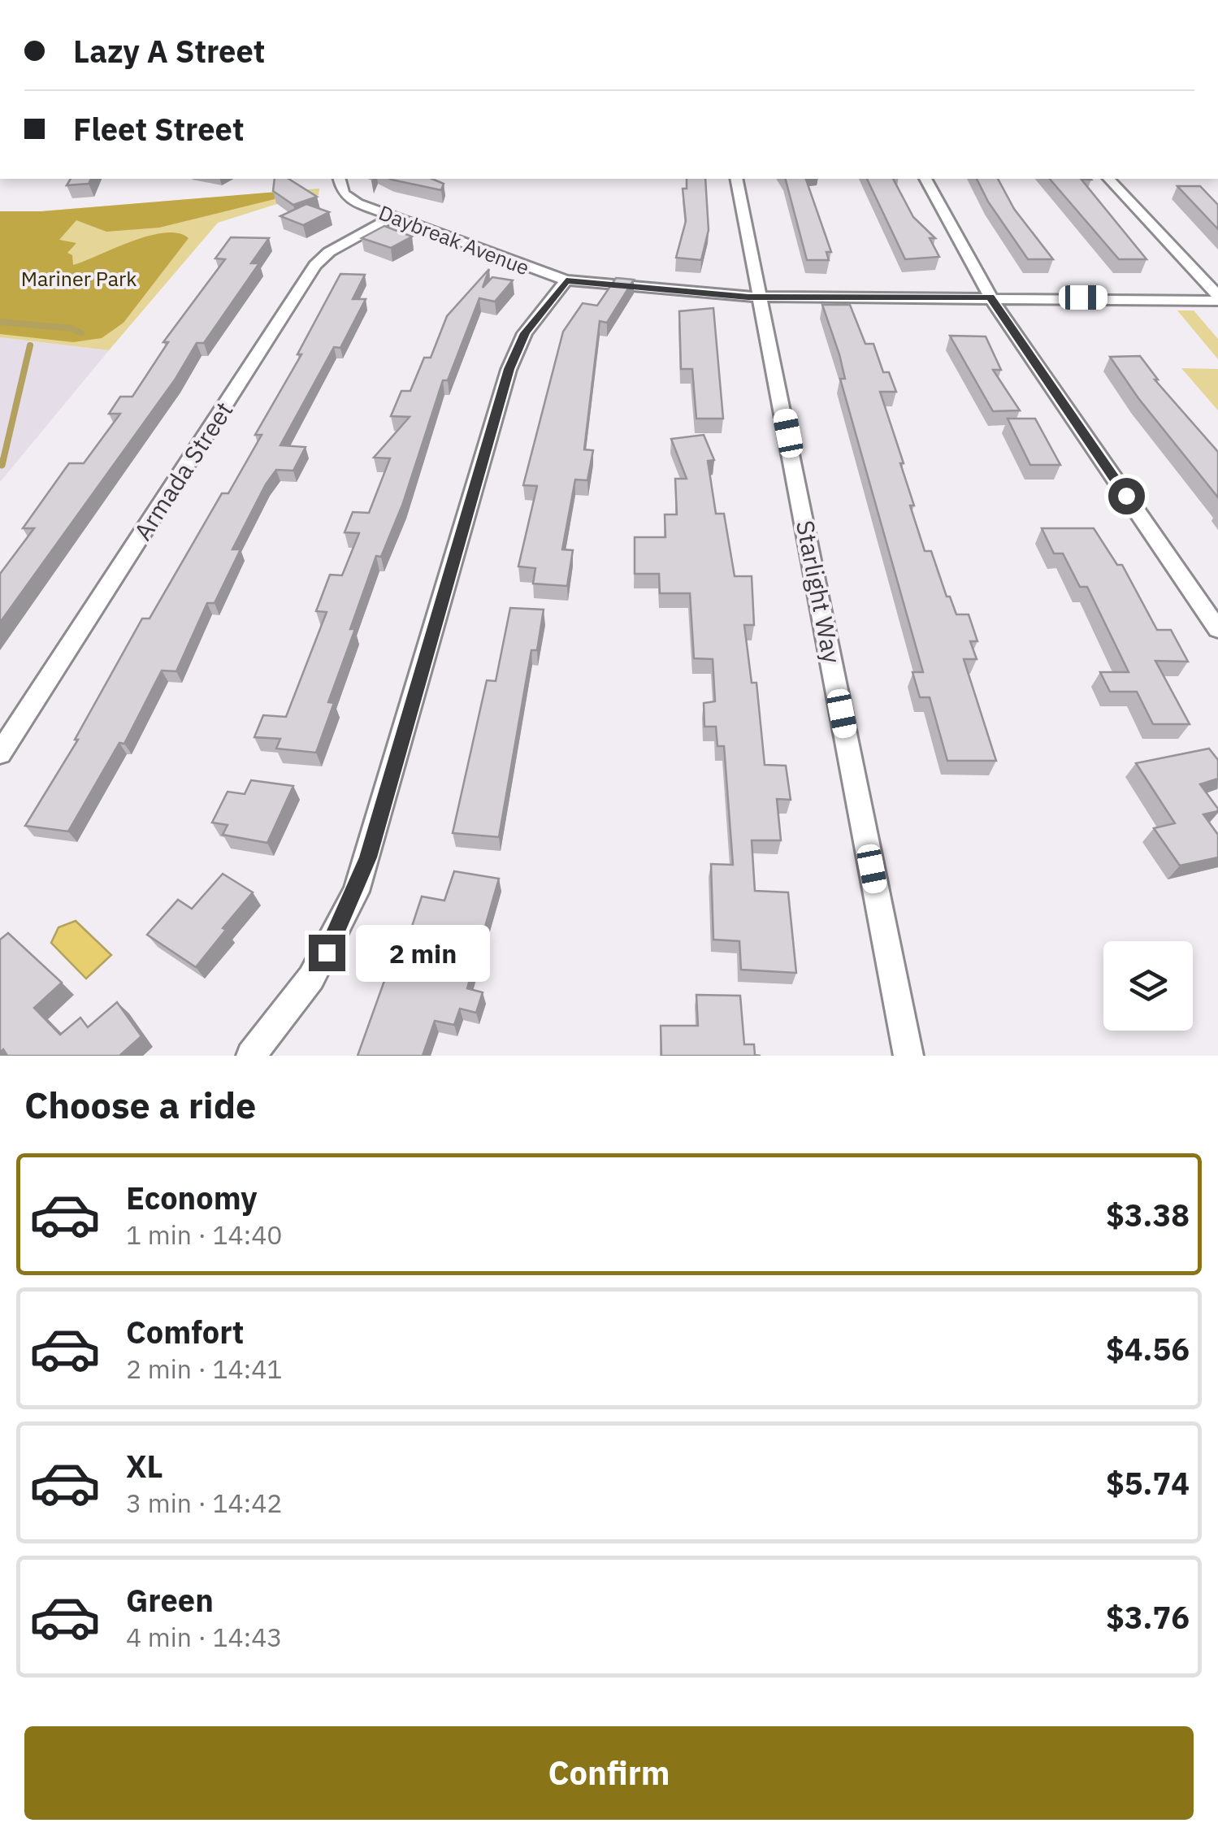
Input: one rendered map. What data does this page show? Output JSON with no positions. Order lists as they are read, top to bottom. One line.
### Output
{"streets":{"street":["Daybreak Avenue","Armada Street","Starlight Way"]},"crossings":[["Daybreak Avenue","Armada Street"],["Daybreak Avenue","Starlight Way"]],"parks":["Mariner Park"],"page":{"banner":["Lazy A Street","Fleet Street"],"bubble":"2 min","heading":"Choose a ride","list":[{"name":"Economy","note":"1 min · 14:40","value":"$3.38"},{"name":"Comfort","note":"2 min · 14:41","value":"$4.56"},{"name":"XL","note":"3 min · 14:42","value":"$5.74"},{"name":"Green","note":"4 min · 14:43","value":"$3.76"}],"buttons":"Confirm"}}
